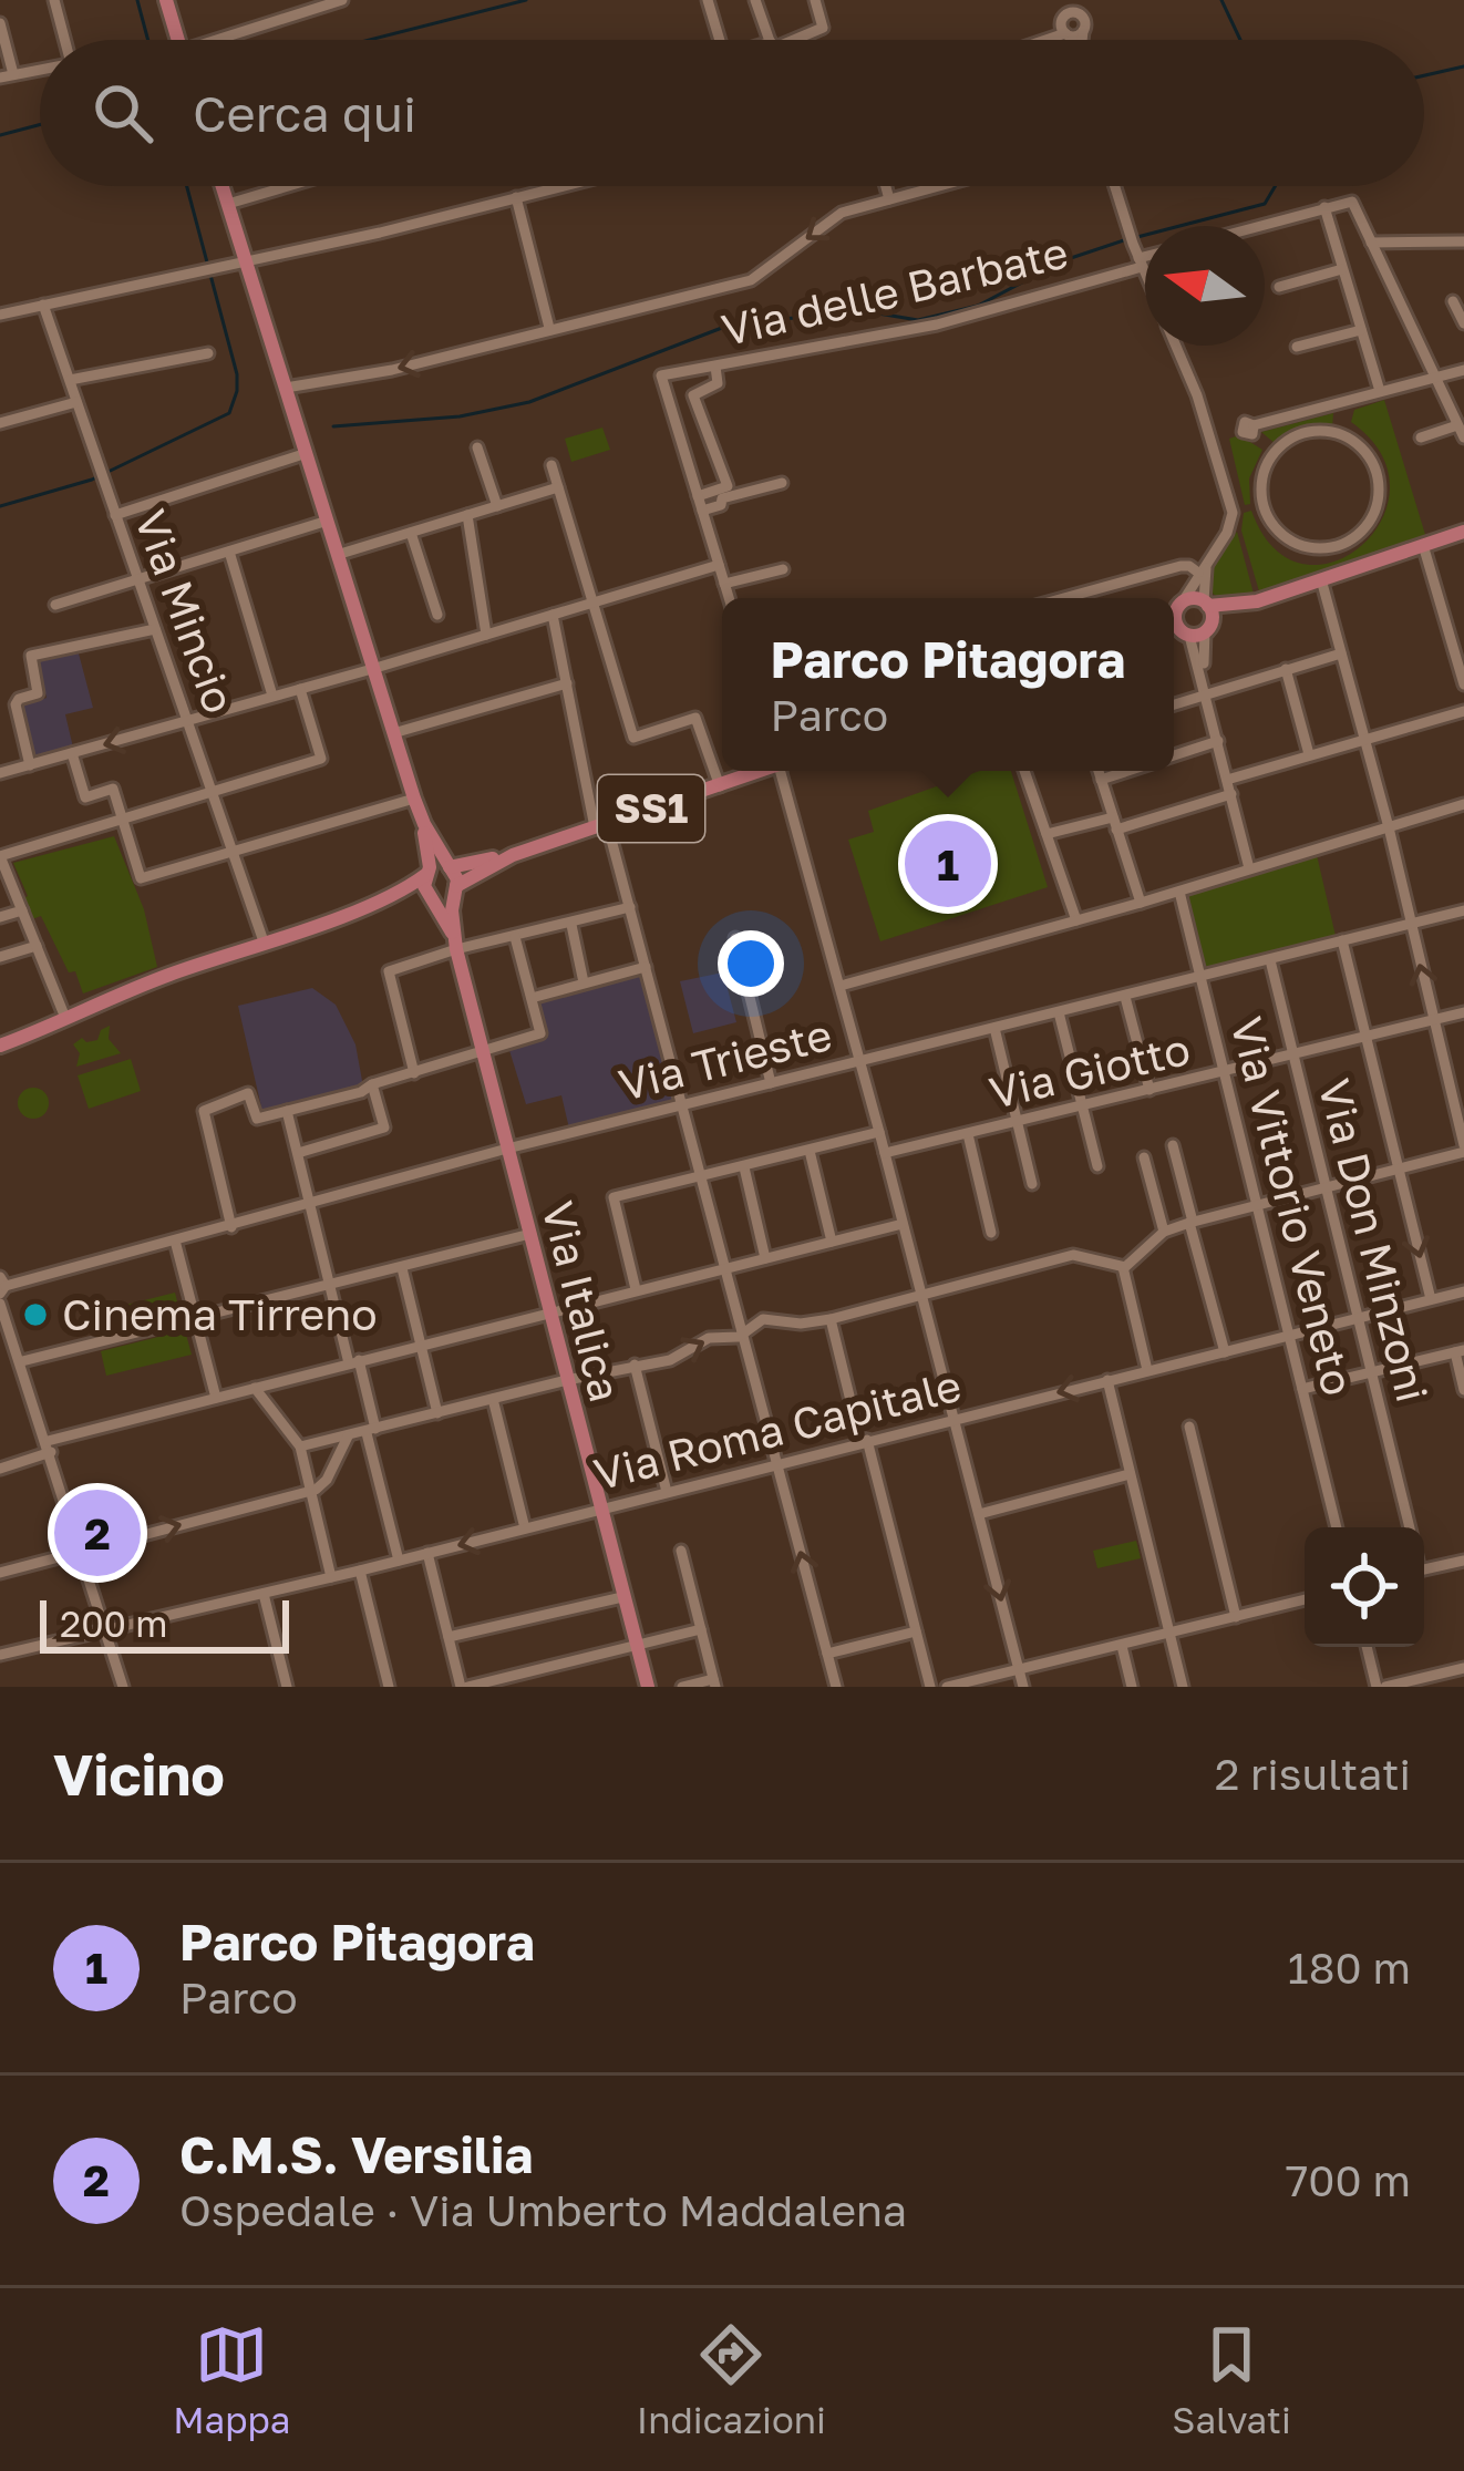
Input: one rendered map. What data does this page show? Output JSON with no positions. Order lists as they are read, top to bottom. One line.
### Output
{"streets":{"main road":["SS1","Via Italica"],"street":["Via delle Barbate","Via Mincio","Via Trieste","Via Giotto","Via Vittorio Veneto","Via Don Minzoni","Via Roma Capitale"]},"crossings":[["SS1","Via Italica"],["Via Trieste","Via Vittorio Veneto"],["Via Trieste","Via Don Minzoni"],["Via Trieste","Via Italica"],["Via Giotto","Via Vittorio Veneto"],["Via Giotto","Via Don Minzoni"],["Via Vittorio Veneto","Via Roma Capitale"],["Via Don Minzoni","Via Roma Capitale"],["Via Italica","Via Roma Capitale"]],"places":["Cinema Tirreno"],"scale_bar":"200 m","north":"left","page":{"search":"Cerca qui","popup":["Parco Pitagora","Parco"],"pins":["1","2"],"scale":"200 m","heading":["Vicino","2 risultati"],"list":[{"mark":"1","name":"Parco Pitagora","note":"Parco","value":"180 m"},{"mark":"2","name":"C.M.S. Versilia","note":"Ospedale · Via Umberto Maddalena","value":"700 m"}],"nav":["Mappa","Indicazioni","Salvati"]}}
